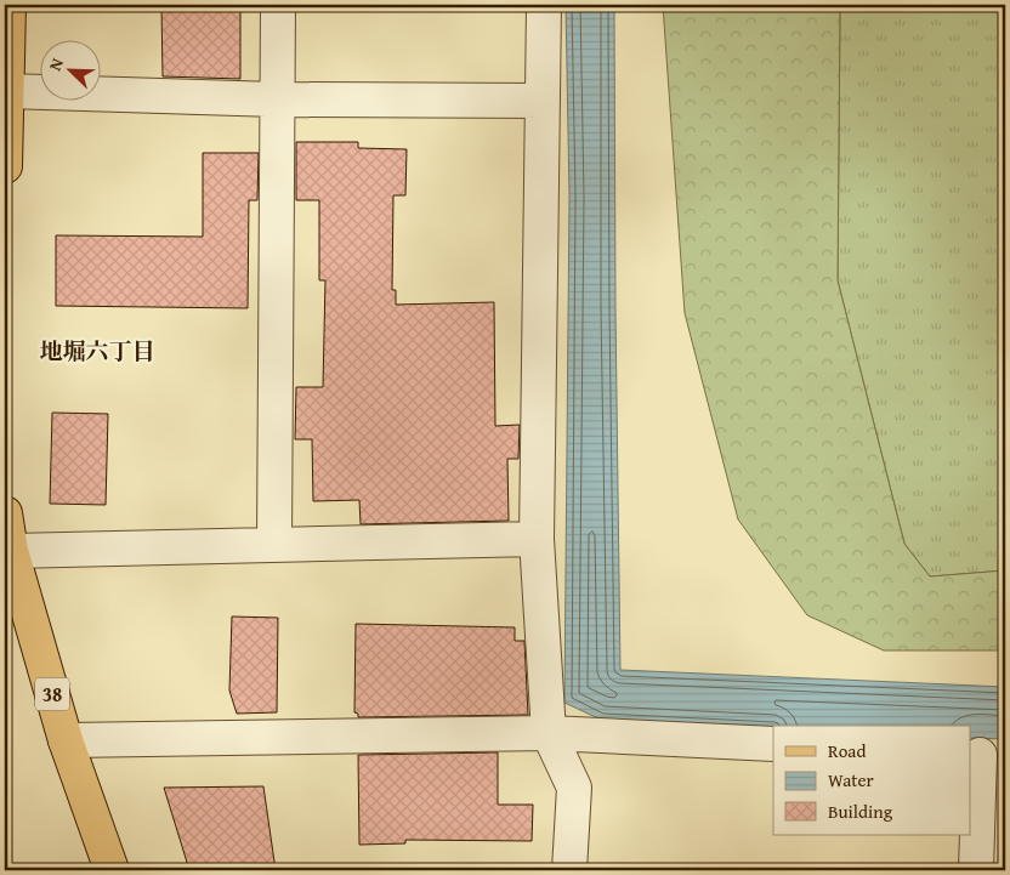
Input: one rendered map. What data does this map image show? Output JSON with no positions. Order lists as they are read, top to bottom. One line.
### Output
{"streets":{"main road":["38"]},"districts":["地堀六丁目"],"legend":["Road","Water","Building"],"north":"top left"}
